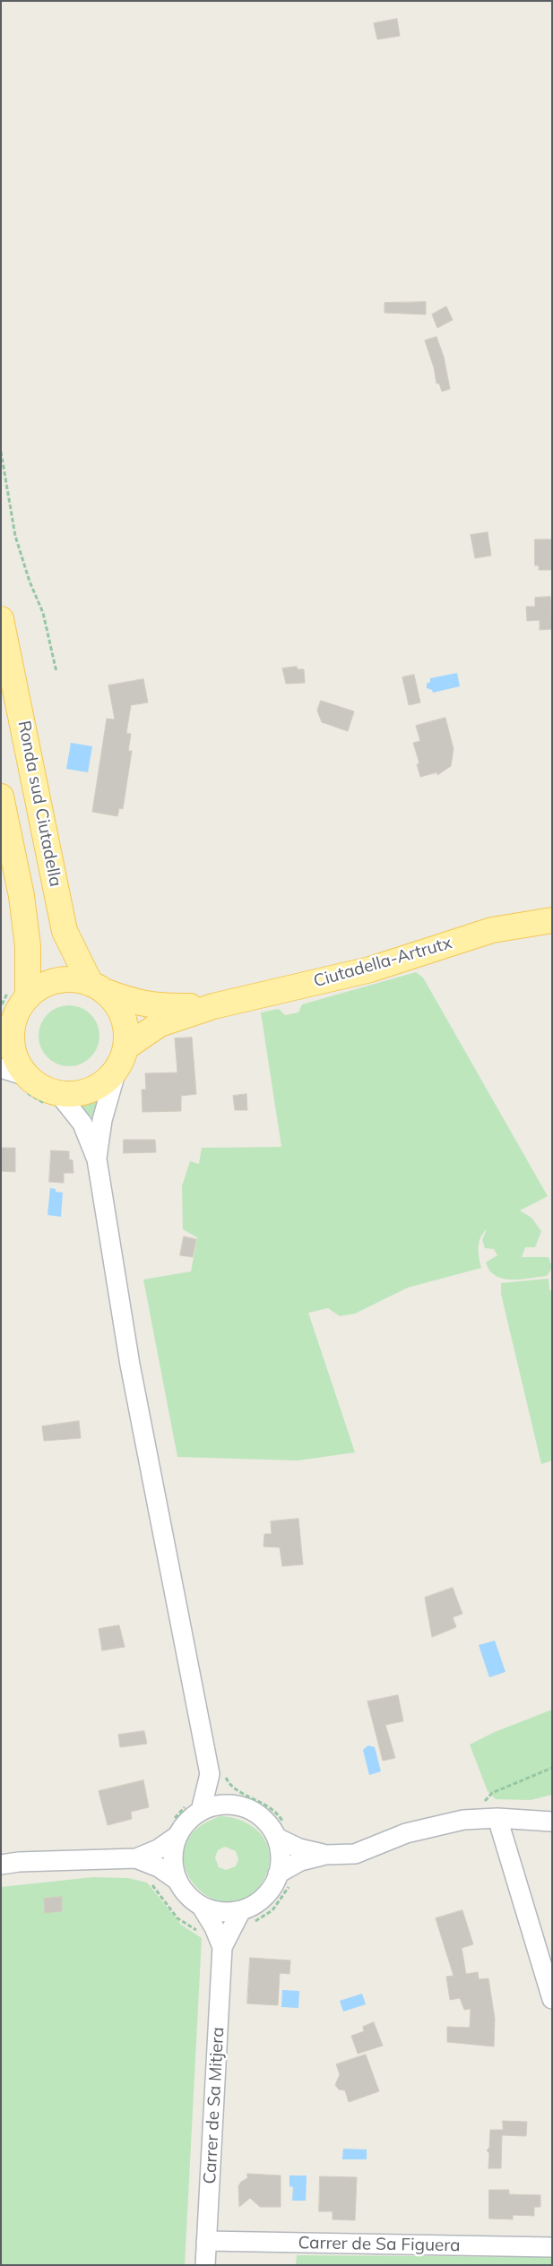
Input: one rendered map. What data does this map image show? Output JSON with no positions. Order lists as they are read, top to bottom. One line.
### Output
{"streets":{"main road":["Ronda sud Ciutadella","Ciutadella-Artrutx"],"street":["Carrer de Sa Mitjera","Carrer de Sa Figuera"]},"crossings":[["Ronda sud Ciutadella","Ciutadella-Artrutx"],["Carrer de Sa Mitjera","Carrer de Sa Figuera"]]}
